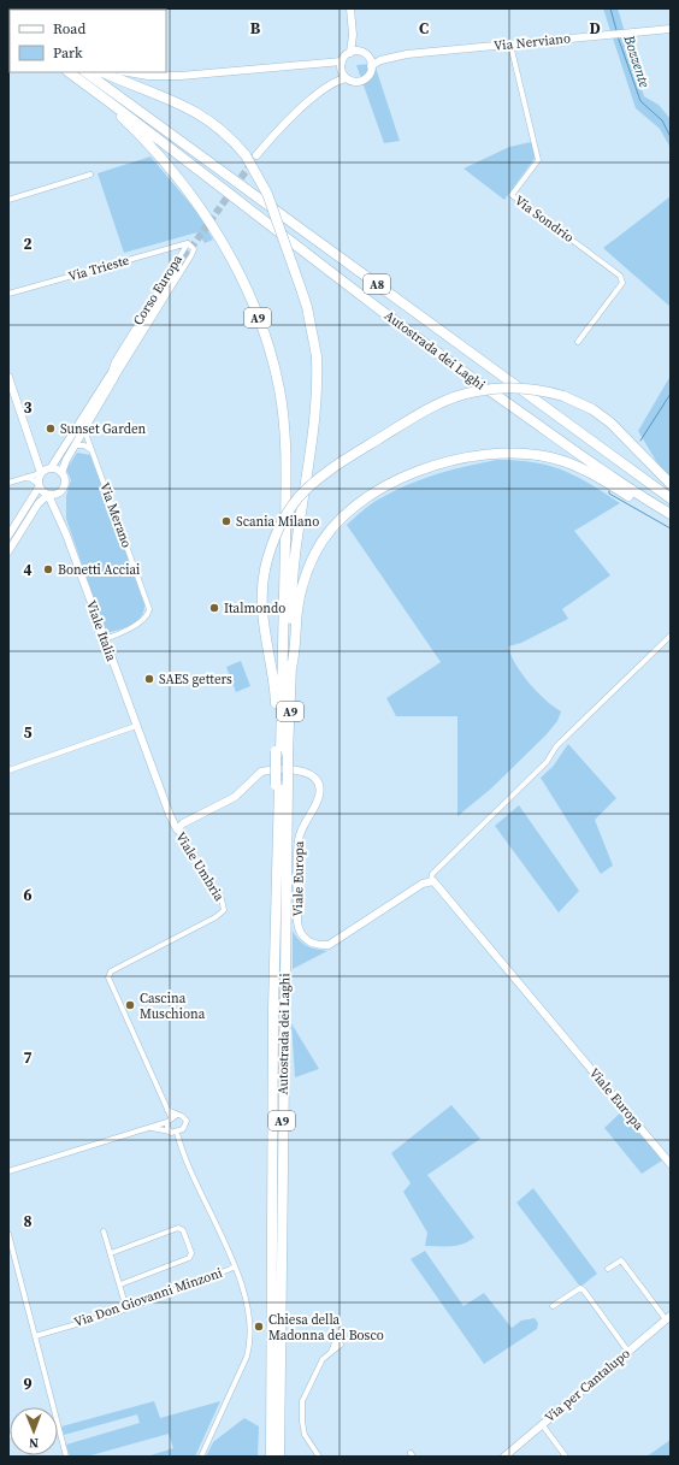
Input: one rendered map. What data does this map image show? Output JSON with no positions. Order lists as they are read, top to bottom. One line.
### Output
{"streets":{"highway":["A8","A9","Autostrada dei Laghi"],"street":["Via Nerviano","Via Sondrio","Via Trieste","Corso Europa","Via Merano","Viale Italia","Viale Umbria","Viale Europa","Via Don Giovanni Minzoni","Via per Cantalupo"]},"crossings":[["Via Nerviano","Via Sondrio"],["Via Trieste","Corso Europa"],["Corso Europa","Via Merano"],["Corso Europa","Viale Italia"],["A9","Autostrada dei Laghi"],["Via Merano","Viale Italia"],["Viale Italia","Viale Umbria"],["Viale Umbria","Viale Europa"]],"water":["Bozzente"],"places":["Sunset Garden","Scania Milano","Bonetti Acciai","Italmondo","SAES getters","Cascina Muschiona","Chiesa della Madonna del Bosco"],"legend":["Road","Park"],"north":"bottom","grid":{"columns":["B","C","D"],"rows":["2","3","4","5","6","7","8","9"]}}
